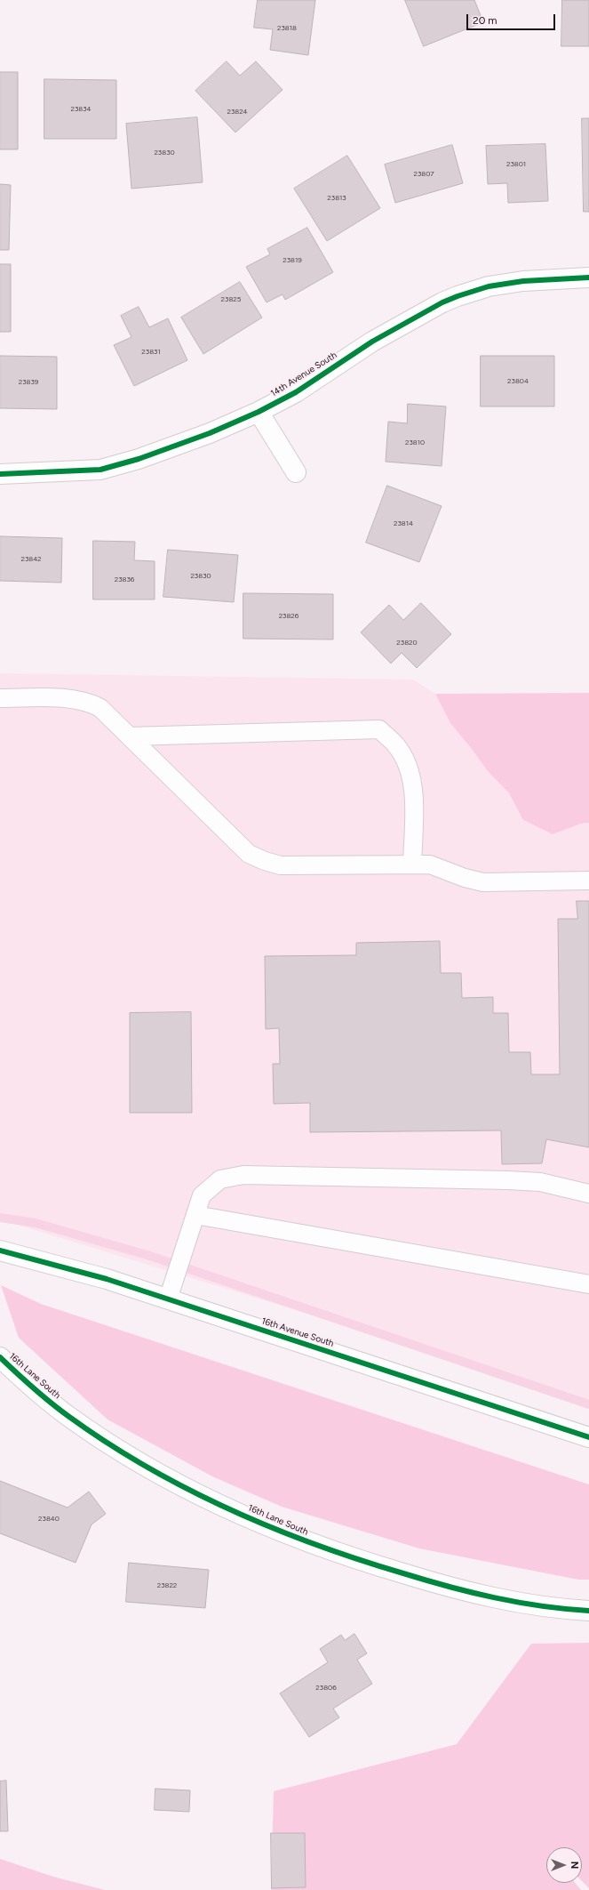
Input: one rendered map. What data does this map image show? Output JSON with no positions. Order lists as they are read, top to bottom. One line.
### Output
{"streets":{"street":["14th Avenue South","16th Avenue South","16th Lane South"]},"house_numbers":["23818","23834","23824","23830","23801","23807","23813","23819","23825","23831","23804","23839","23810","23814","23842","23830","23836","23826","23820","23840","23822","23806"],"scale_bar":"20 m","north":"right"}
